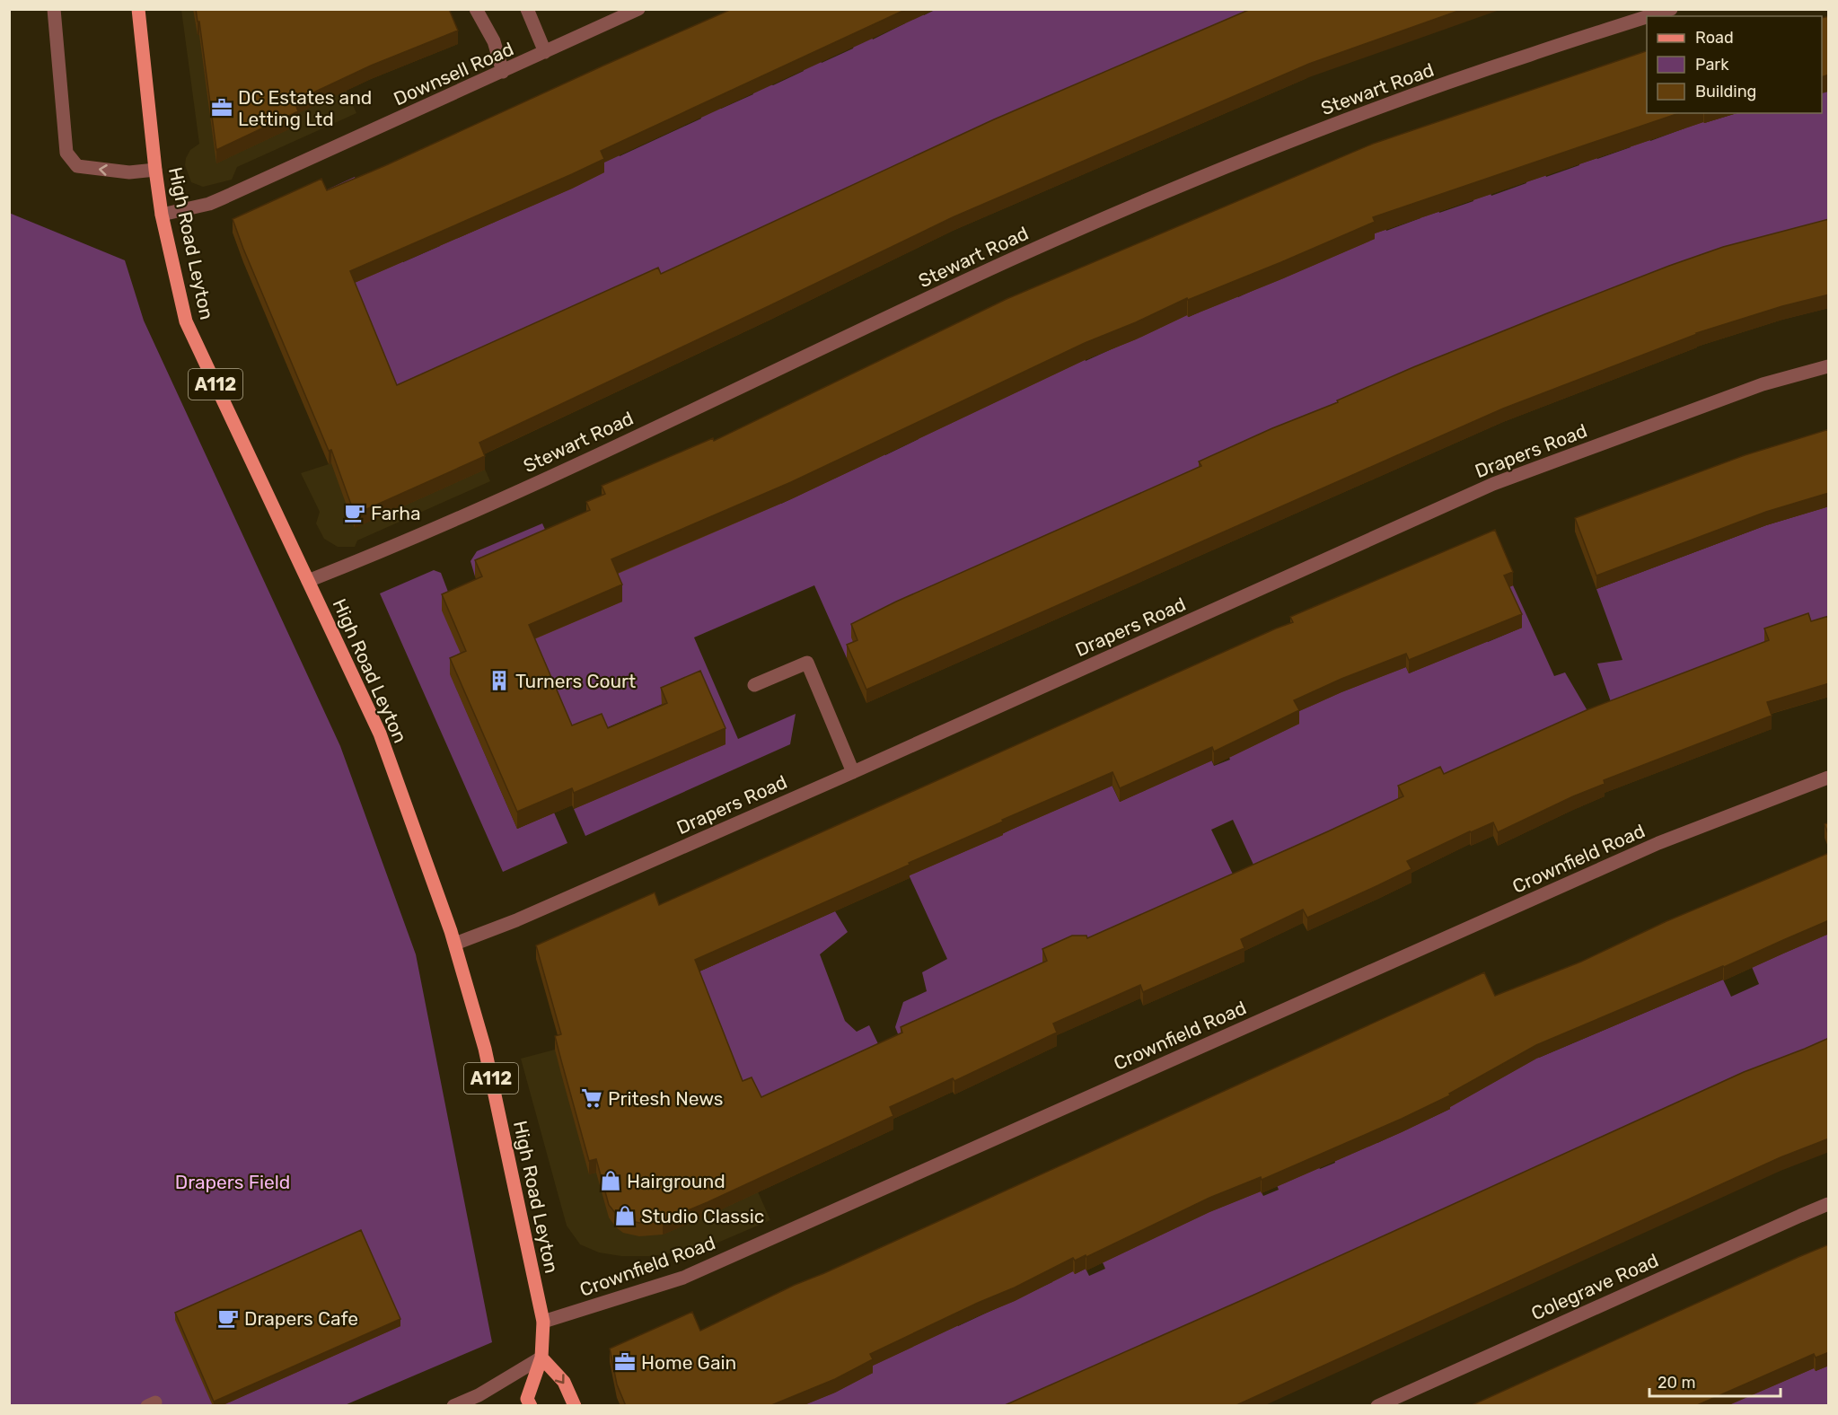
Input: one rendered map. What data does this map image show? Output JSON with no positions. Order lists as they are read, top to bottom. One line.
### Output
{"streets":{"main road":["High Road Leyton","A112"],"street":["Downsell Road","Stewart Road","Drapers Road","Crownfield Road","Colegrave Road"]},"crossings":[["Downsell Road","High Road Leyton"],["Stewart Road","High Road Leyton"],["High Road Leyton","A112"],["High Road Leyton","Drapers Road"],["High Road Leyton","Crownfield Road"]],"parks":["Drapers Field"],"places":{"office":["DC Estates and Letting Ltd","Home Gain"],"cafe":["Farha","Drapers Cafe"],"building":["Turners Court"],"supermarket":["Pritesh News"],"shop":["Hairground","Studio Classic"]},"legend":["Road","Park","Building"],"scale_bar":"20 m"}
